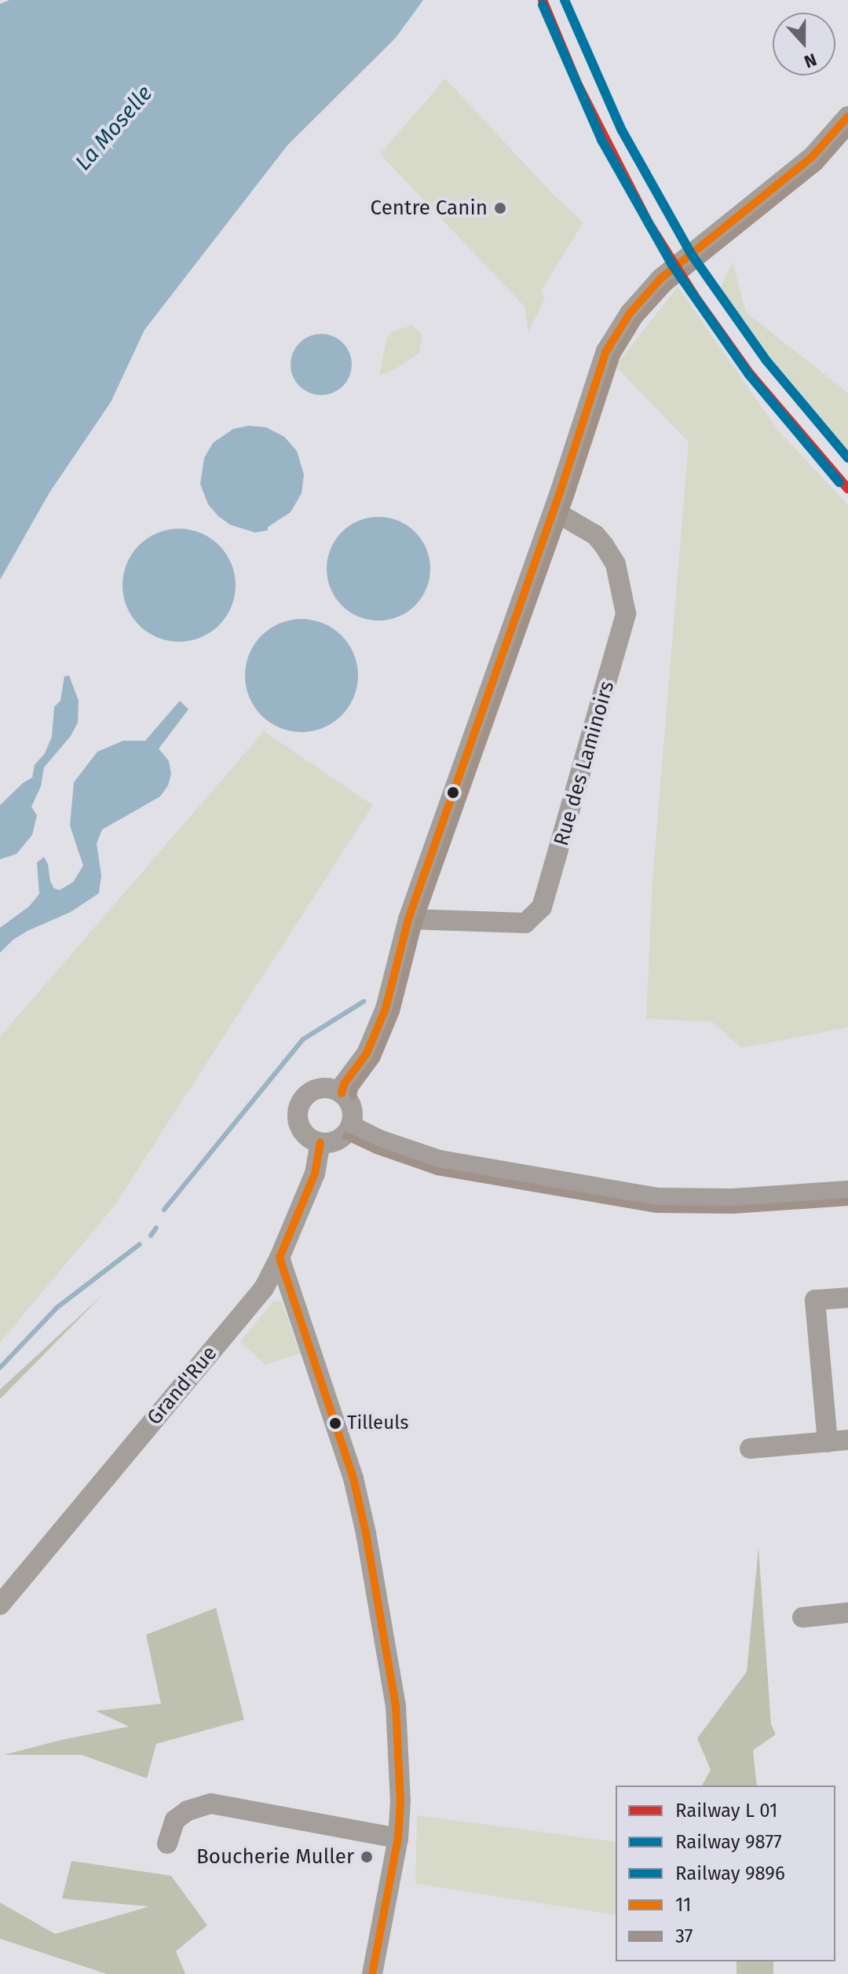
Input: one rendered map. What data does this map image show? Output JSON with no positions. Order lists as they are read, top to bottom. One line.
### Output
{"streets":{"street":["Rue des Laminoirs","Grand'Rue"]},"water":["La Moselle"],"places":["Centre Canin","Tilleuls","Boucherie Muller"],"lines":["rail line 9896","rail line 9877","transit line 11","transit line 37"],"legend":["Railway L 01","Railway 9877","Railway 9896","11","37"],"north":"bottom"}
